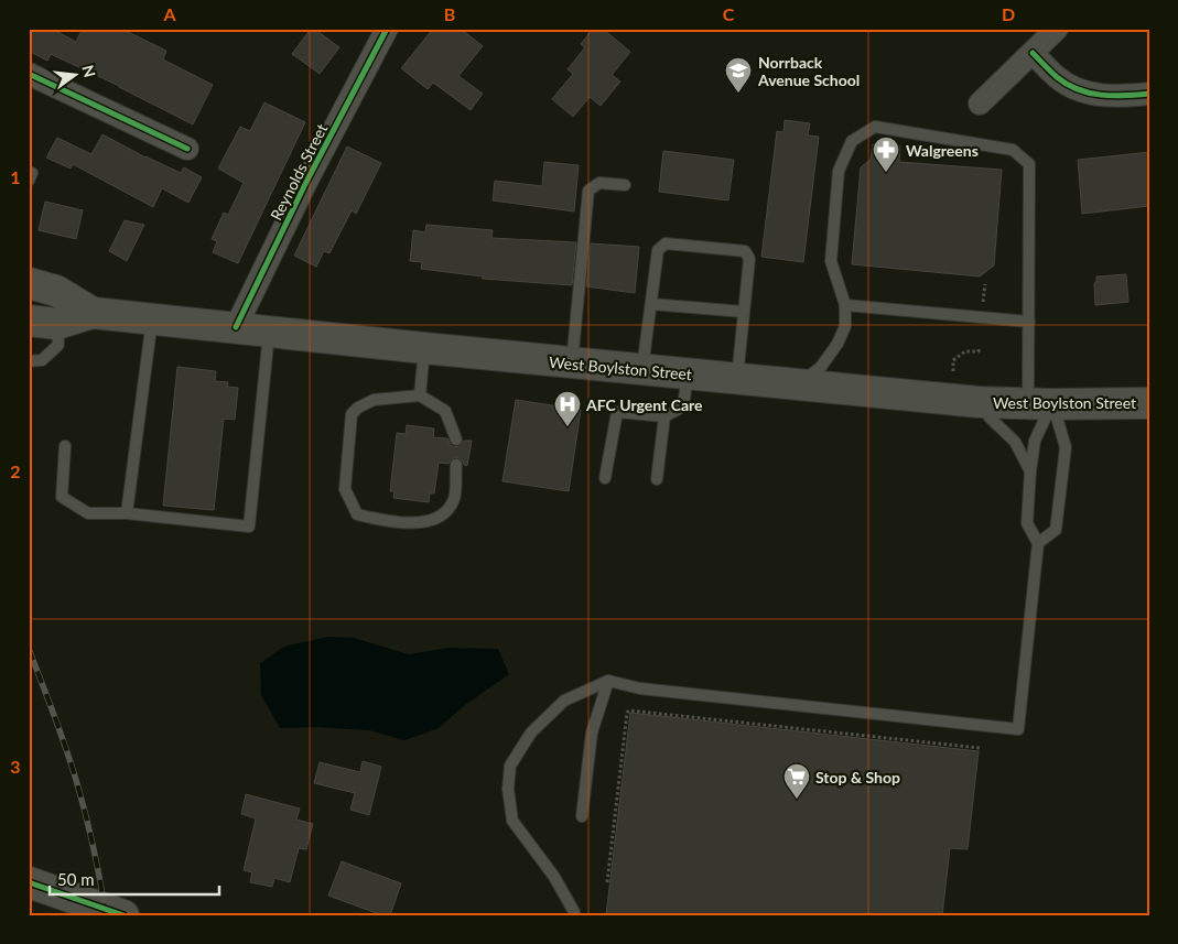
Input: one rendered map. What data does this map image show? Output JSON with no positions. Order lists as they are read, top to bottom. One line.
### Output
{"streets":{"main road":["West Boylston Street"],"street":["Reynolds Street"]},"crossings":[["Reynolds Street","West Boylston Street"]],"places":{"school or university":["Norrback Avenue School"],"pharmacy":["Walgreens"],"hospital":["AFC Urgent Care"],"supermarket":["Stop & Shop"]},"scale_bar":"50 m","north":"right","grid":{"columns":["A","B","C","D"],"rows":["1","2","3"]}}
